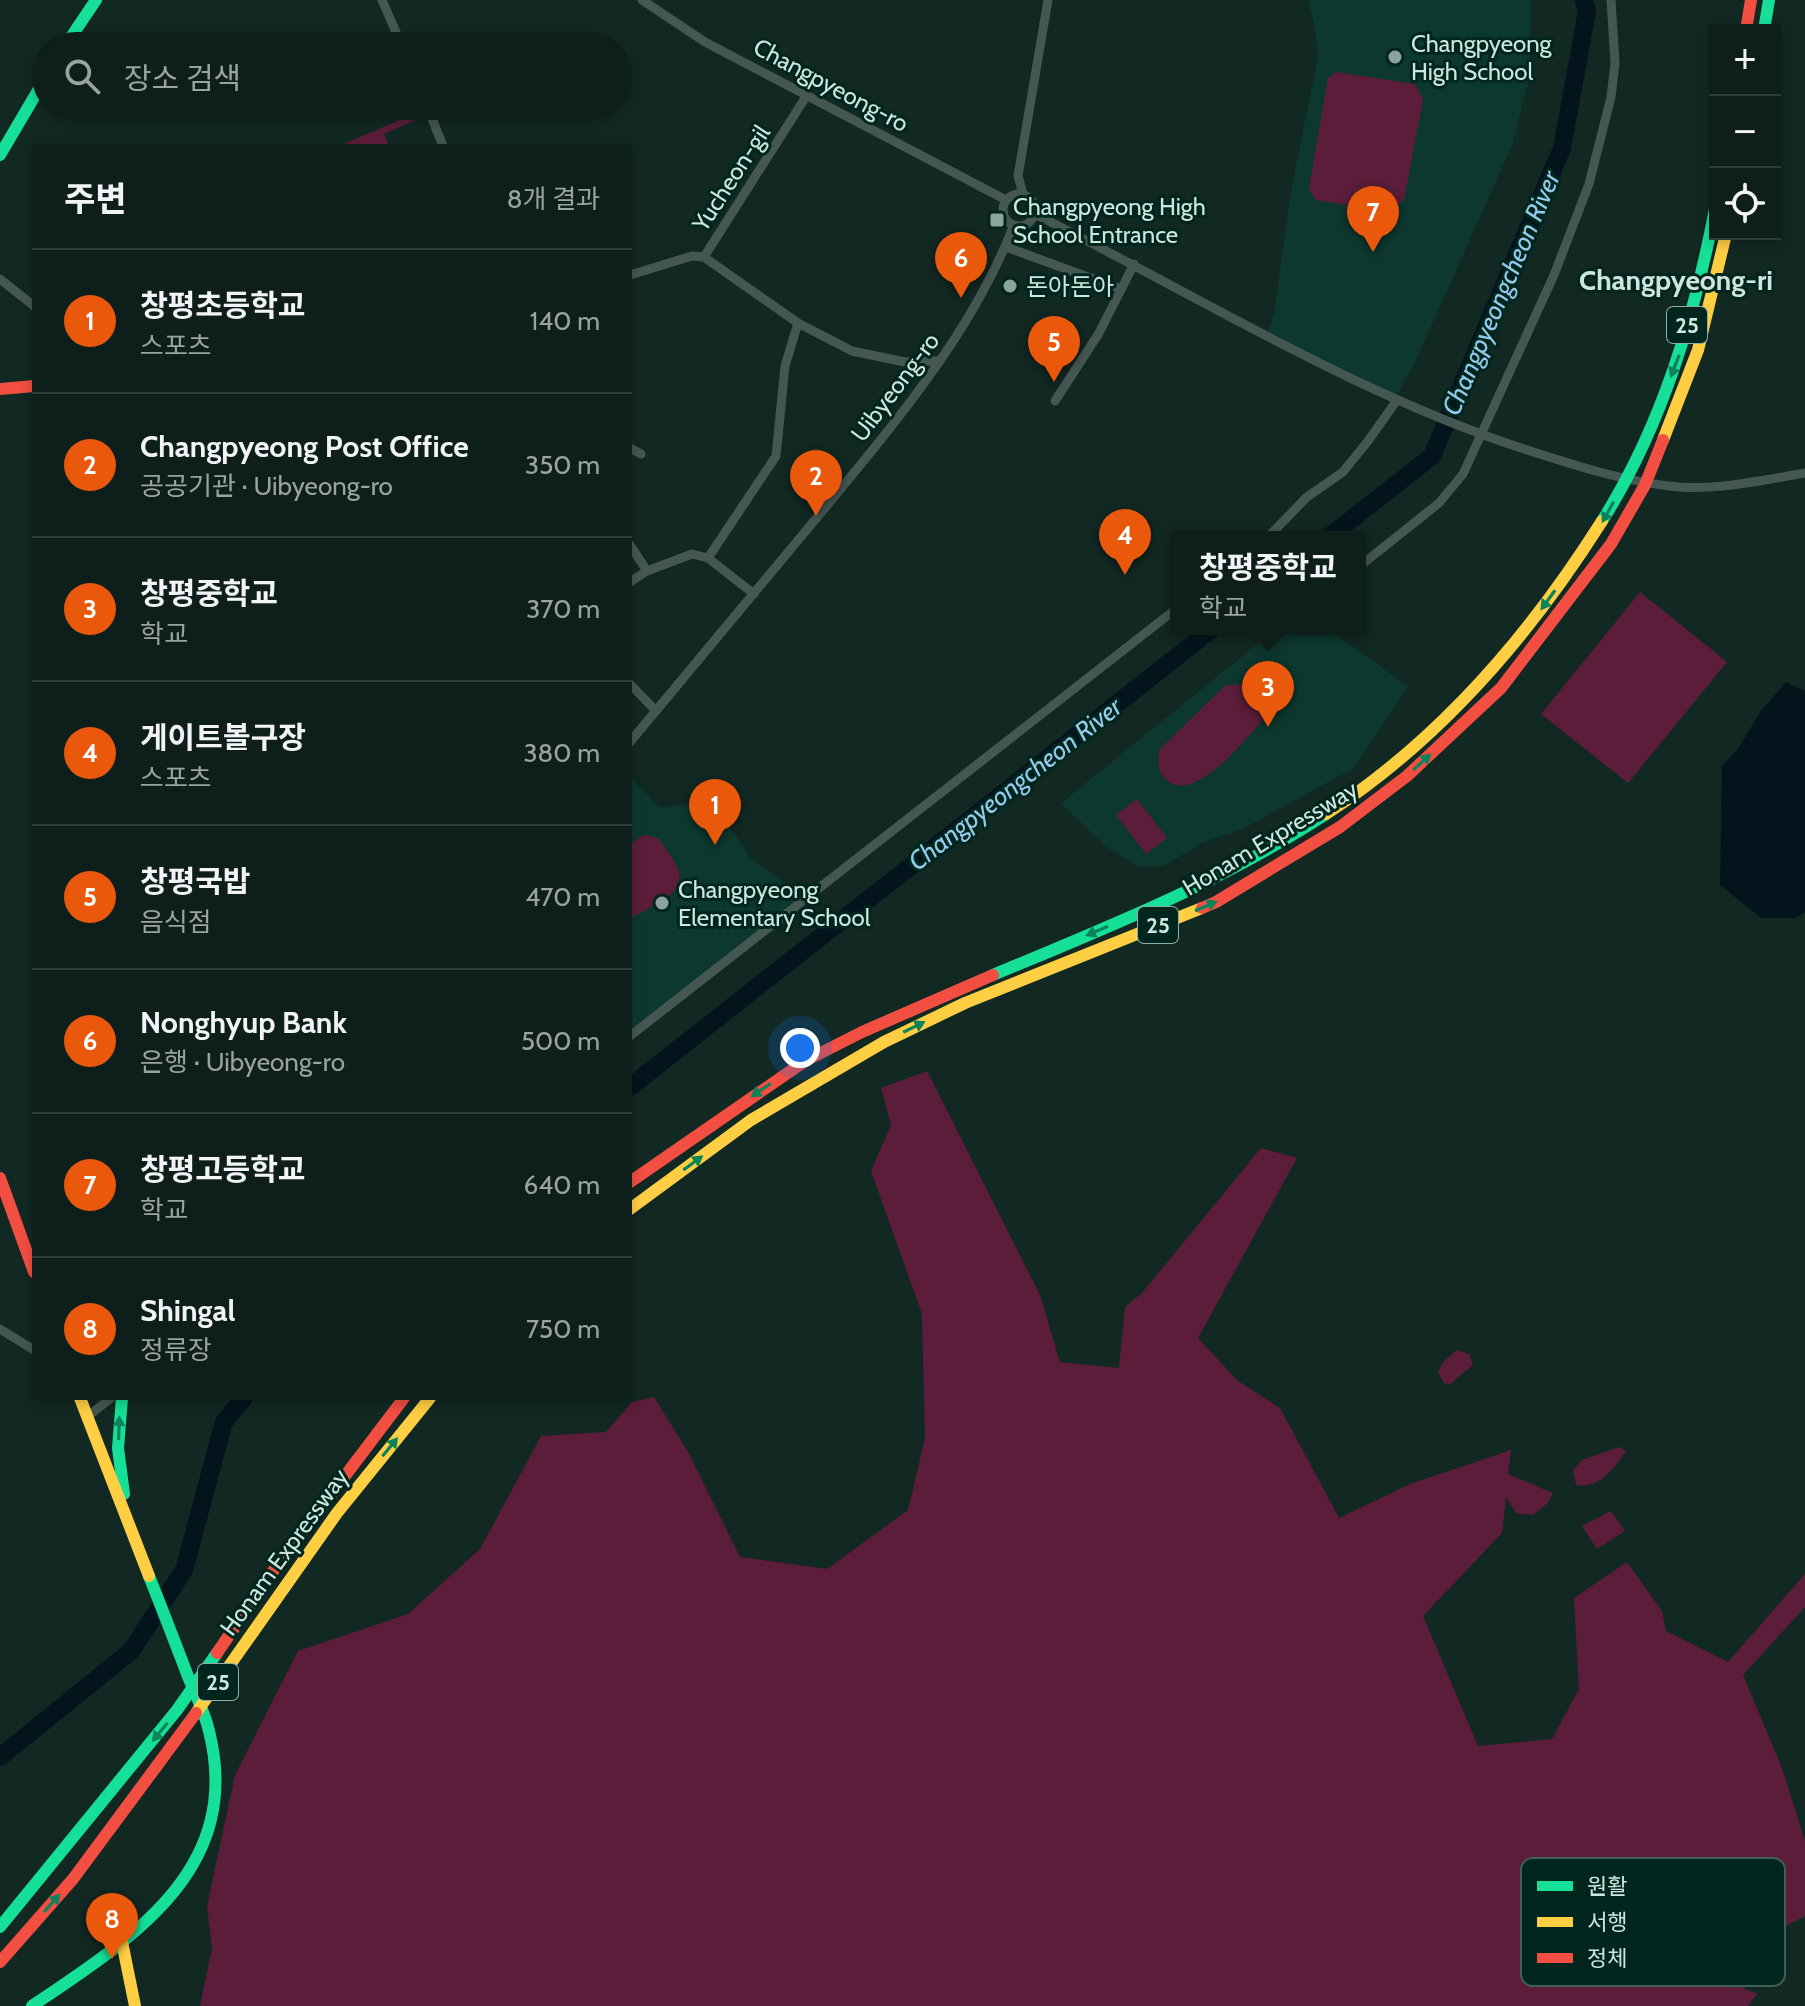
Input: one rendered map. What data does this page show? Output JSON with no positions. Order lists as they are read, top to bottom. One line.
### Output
{"streets":{"main road":["25","Honam Expressway"],"street":["Changpyeong-ro","Yucheon-gil","Uibyeong-ro"]},"crossings":[["Changpyeong-ro","Yucheon-gil"],["Changpyeong-ro","Uibyeong-ro"]],"districts":["Changpyeong-ri"],"water":["Changpyeongcheon River"],"places":{"other":["Changpyeong High School","돈아돈아","Changpyeong Elementary School"],"transit":["Changpyeong High School Entrance"]},"legend":["원활","서행","정체"],"page":{"map_buttons":["+","−"],"search":"장소 검색","heading":["주변","8개 결과"],"pins":["7","6","5","2","4","3","1","8"],"list":[{"mark":"1","name":"창평초등학교","note":"스포츠","value":"140 m"},{"mark":"2","name":"Changpyeong Post Office","note":"공공기관 · Uibyeong-ro","value":"350 m"},{"mark":"3","name":"창평중학교","note":"학교","value":"370 m"},{"mark":"4","name":"게이트볼구장","note":"스포츠","value":"380 m"},{"mark":"5","name":"창평국밥","note":"음식점","value":"470 m"},{"mark":"6","name":"Nonghyup Bank","note":"은행 · Uibyeong-ro","value":"500 m"},{"mark":"7","name":"창평고등학교","note":"학교","value":"640 m"},{"mark":"8","name":"Shingal","note":"정류장","value":"750 m"}],"popup":["창평중학교","학교"]}}
